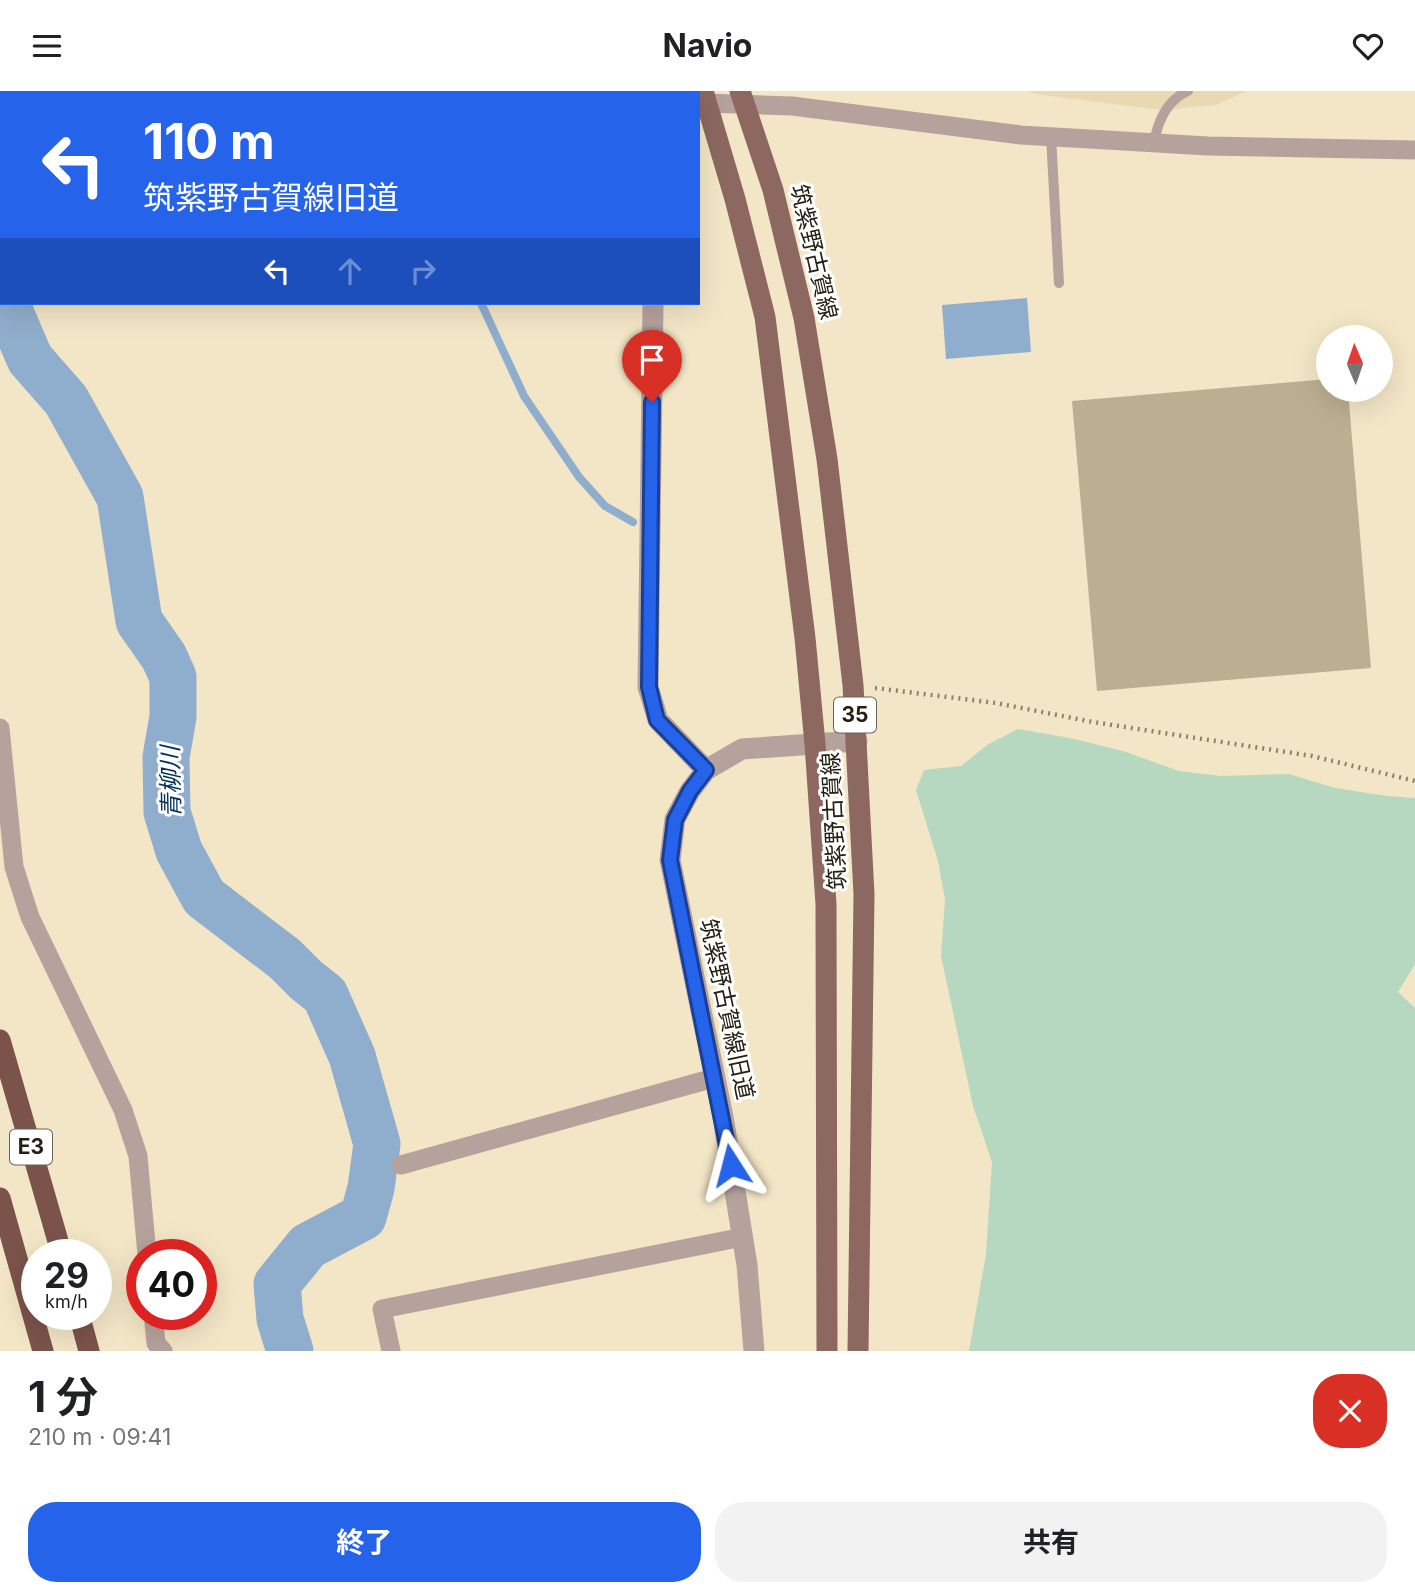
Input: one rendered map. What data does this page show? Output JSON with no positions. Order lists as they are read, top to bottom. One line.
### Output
{"streets":{"highway":["E3"],"main road":["筑紫野古賀線","35"],"street":["筑紫野古賀線旧道"]},"crossings":[["筑紫野古賀線","筑紫野古賀線旧道"]],"water":["青柳川"],"north":"top","page":{"header":"Navio","turn":["110 m","筑紫野古賀線旧道"],"speed":"29 km/h","limit":"40","heading":["1 分","210 m · 09:41"],"buttons":["終了","共有"]}}
